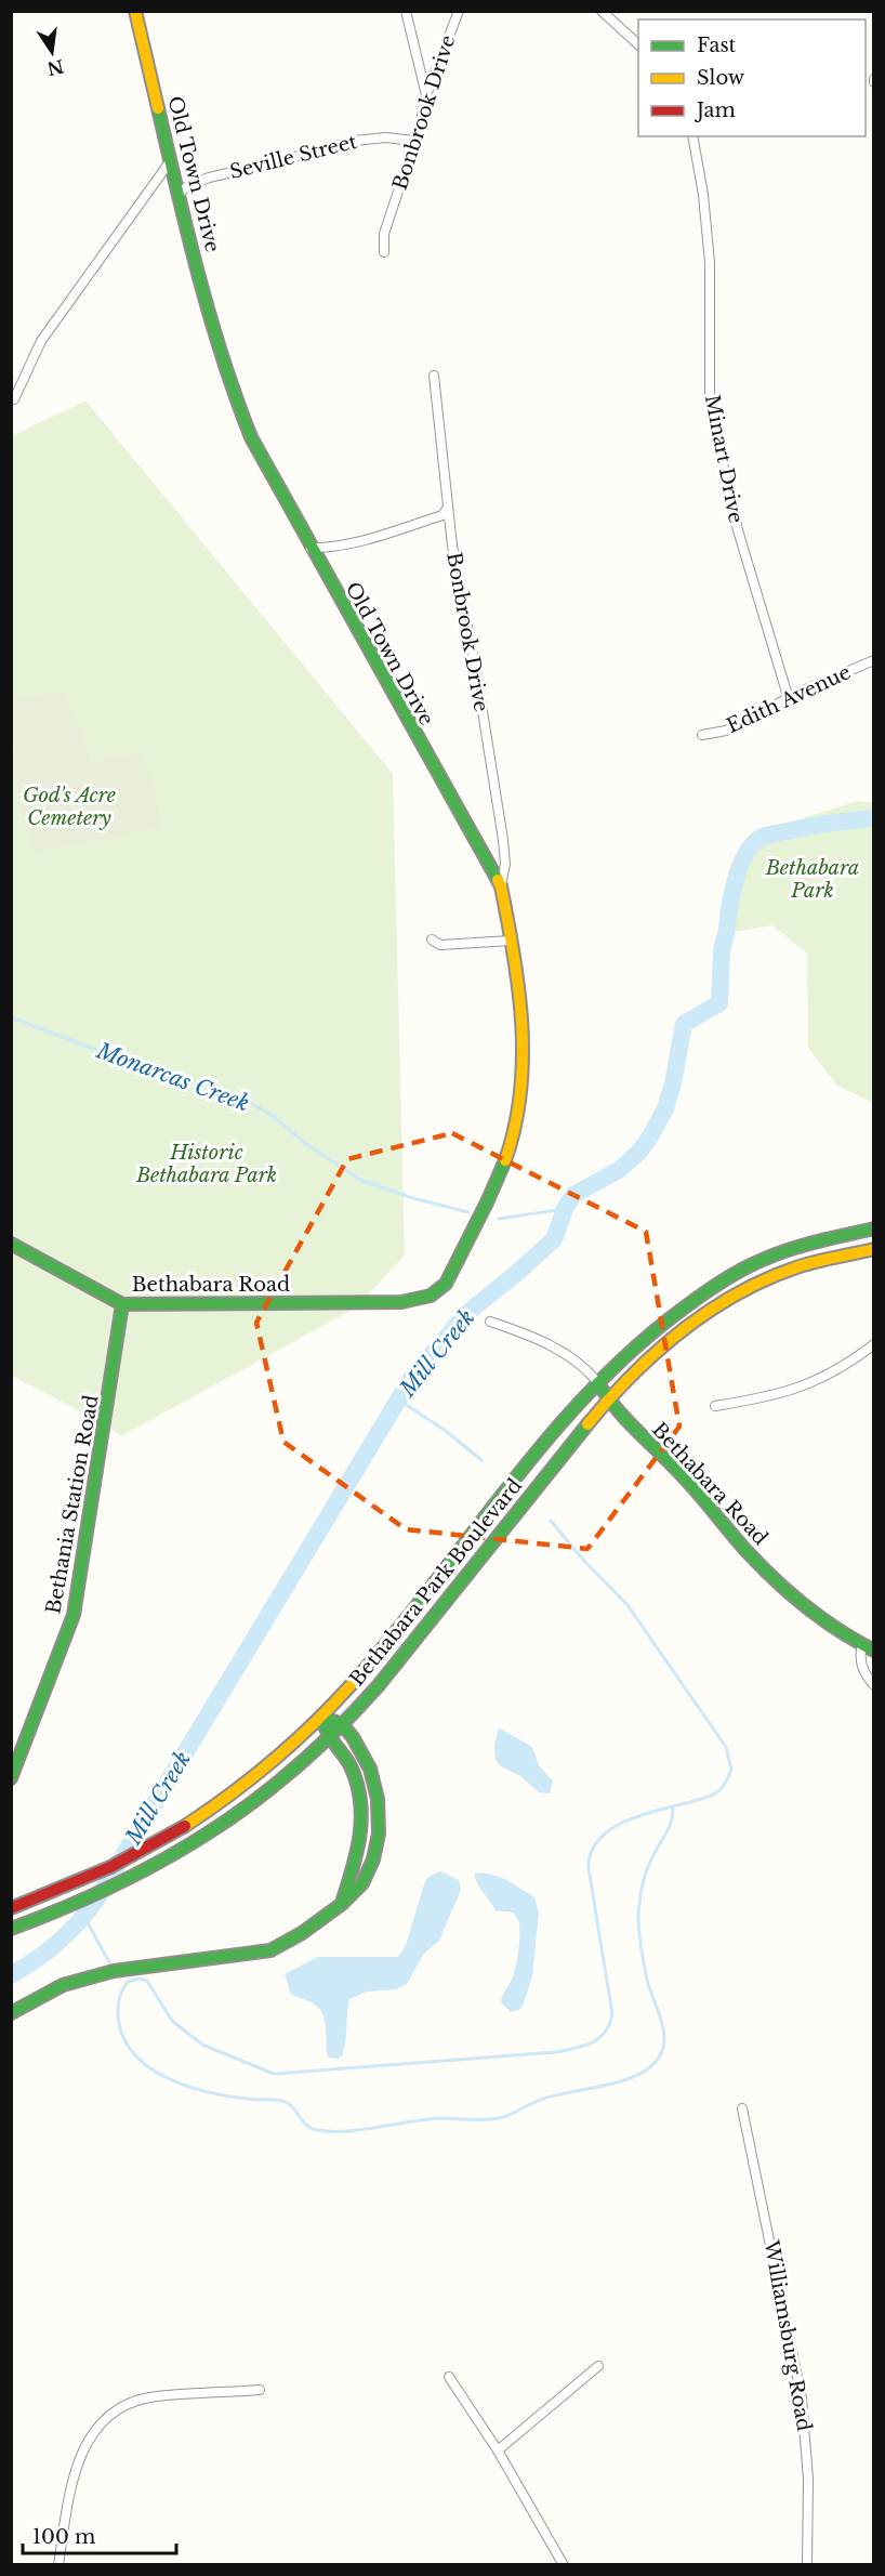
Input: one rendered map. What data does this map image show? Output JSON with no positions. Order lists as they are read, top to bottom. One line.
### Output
{"streets":{"street":["Bonbrook Drive","Seville Street","Old Town Drive","Minart Drive","Edith Avenue","Bethabara Road","Bethania Station Road","Bethabara Park Boulevard","Williamsburg Road"]},"crossings":[["Bonbrook Drive","Seville Street"],["Bonbrook Drive","Old Town Drive"],["Seville Street","Old Town Drive"],["Old Town Drive","Bethabara Road"],["Minart Drive","Edith Avenue"],["Bethabara Road","Bethania Station Road"],["Bethabara Road","Bethabara Park Boulevard"]],"water":["Monarcas Creek","Mill Creek"],"parks":["God's Acre Cemetery","Bethabara Park","Historic Bethabara Park"],"legend":["Fast","Slow","Jam"],"scale_bar":"100 m","north":"bottom"}
